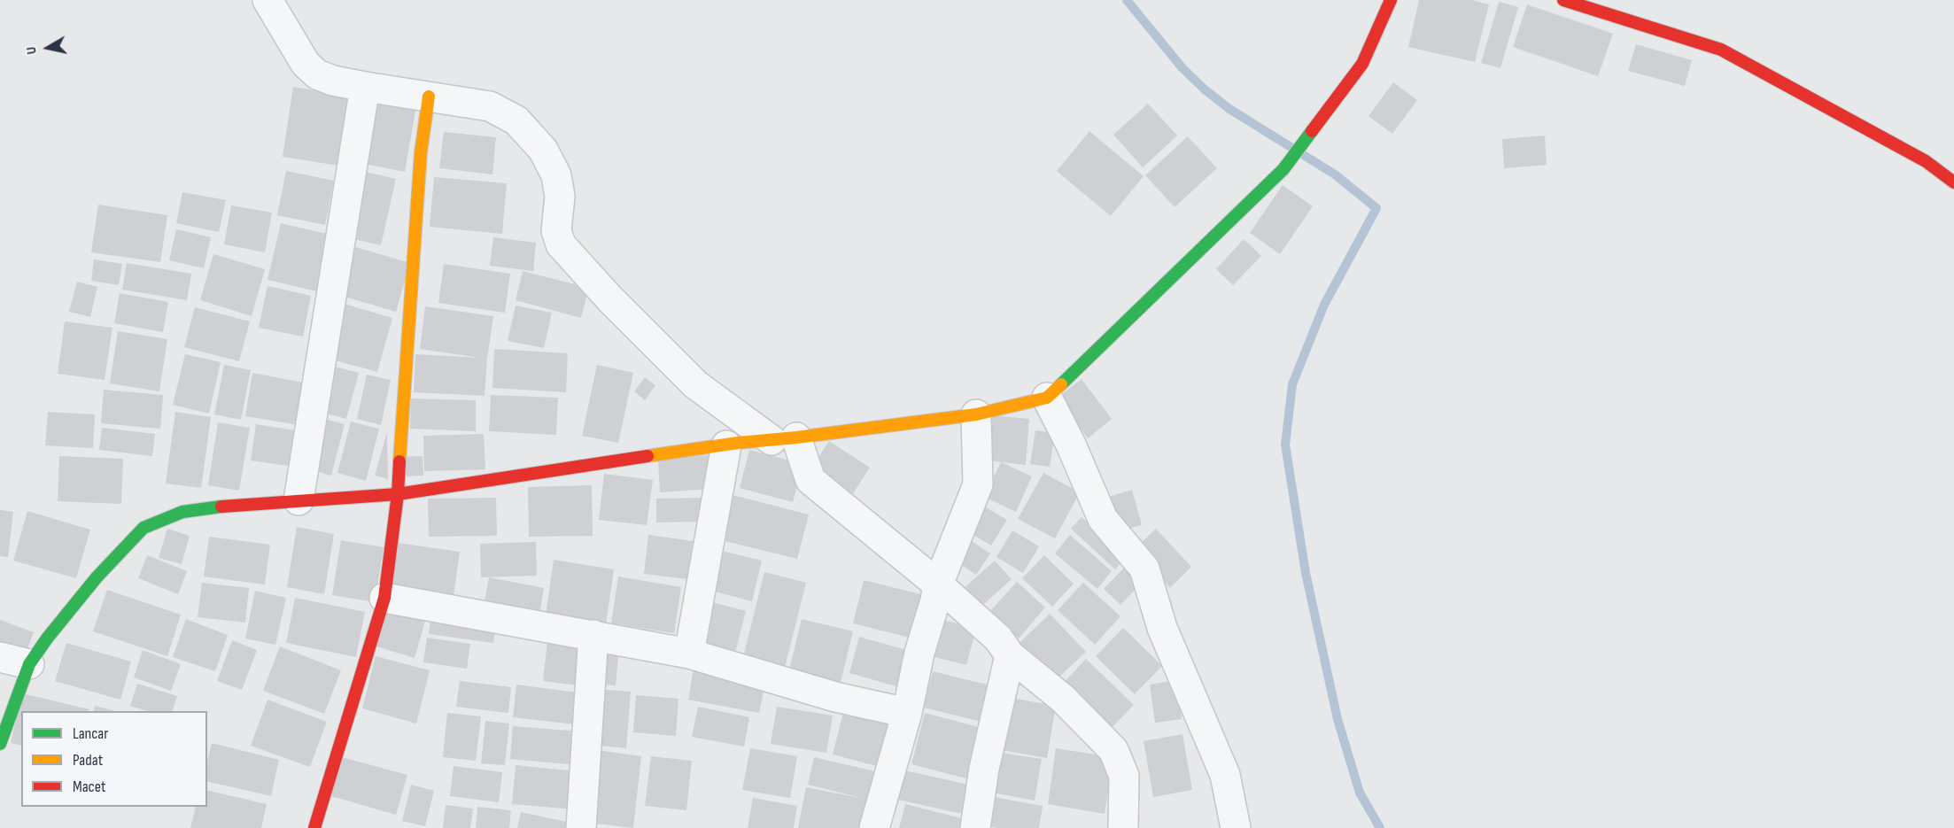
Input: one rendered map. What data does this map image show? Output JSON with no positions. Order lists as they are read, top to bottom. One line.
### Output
{"legend":["Lancar","Padat","Macet"],"north":"left"}
